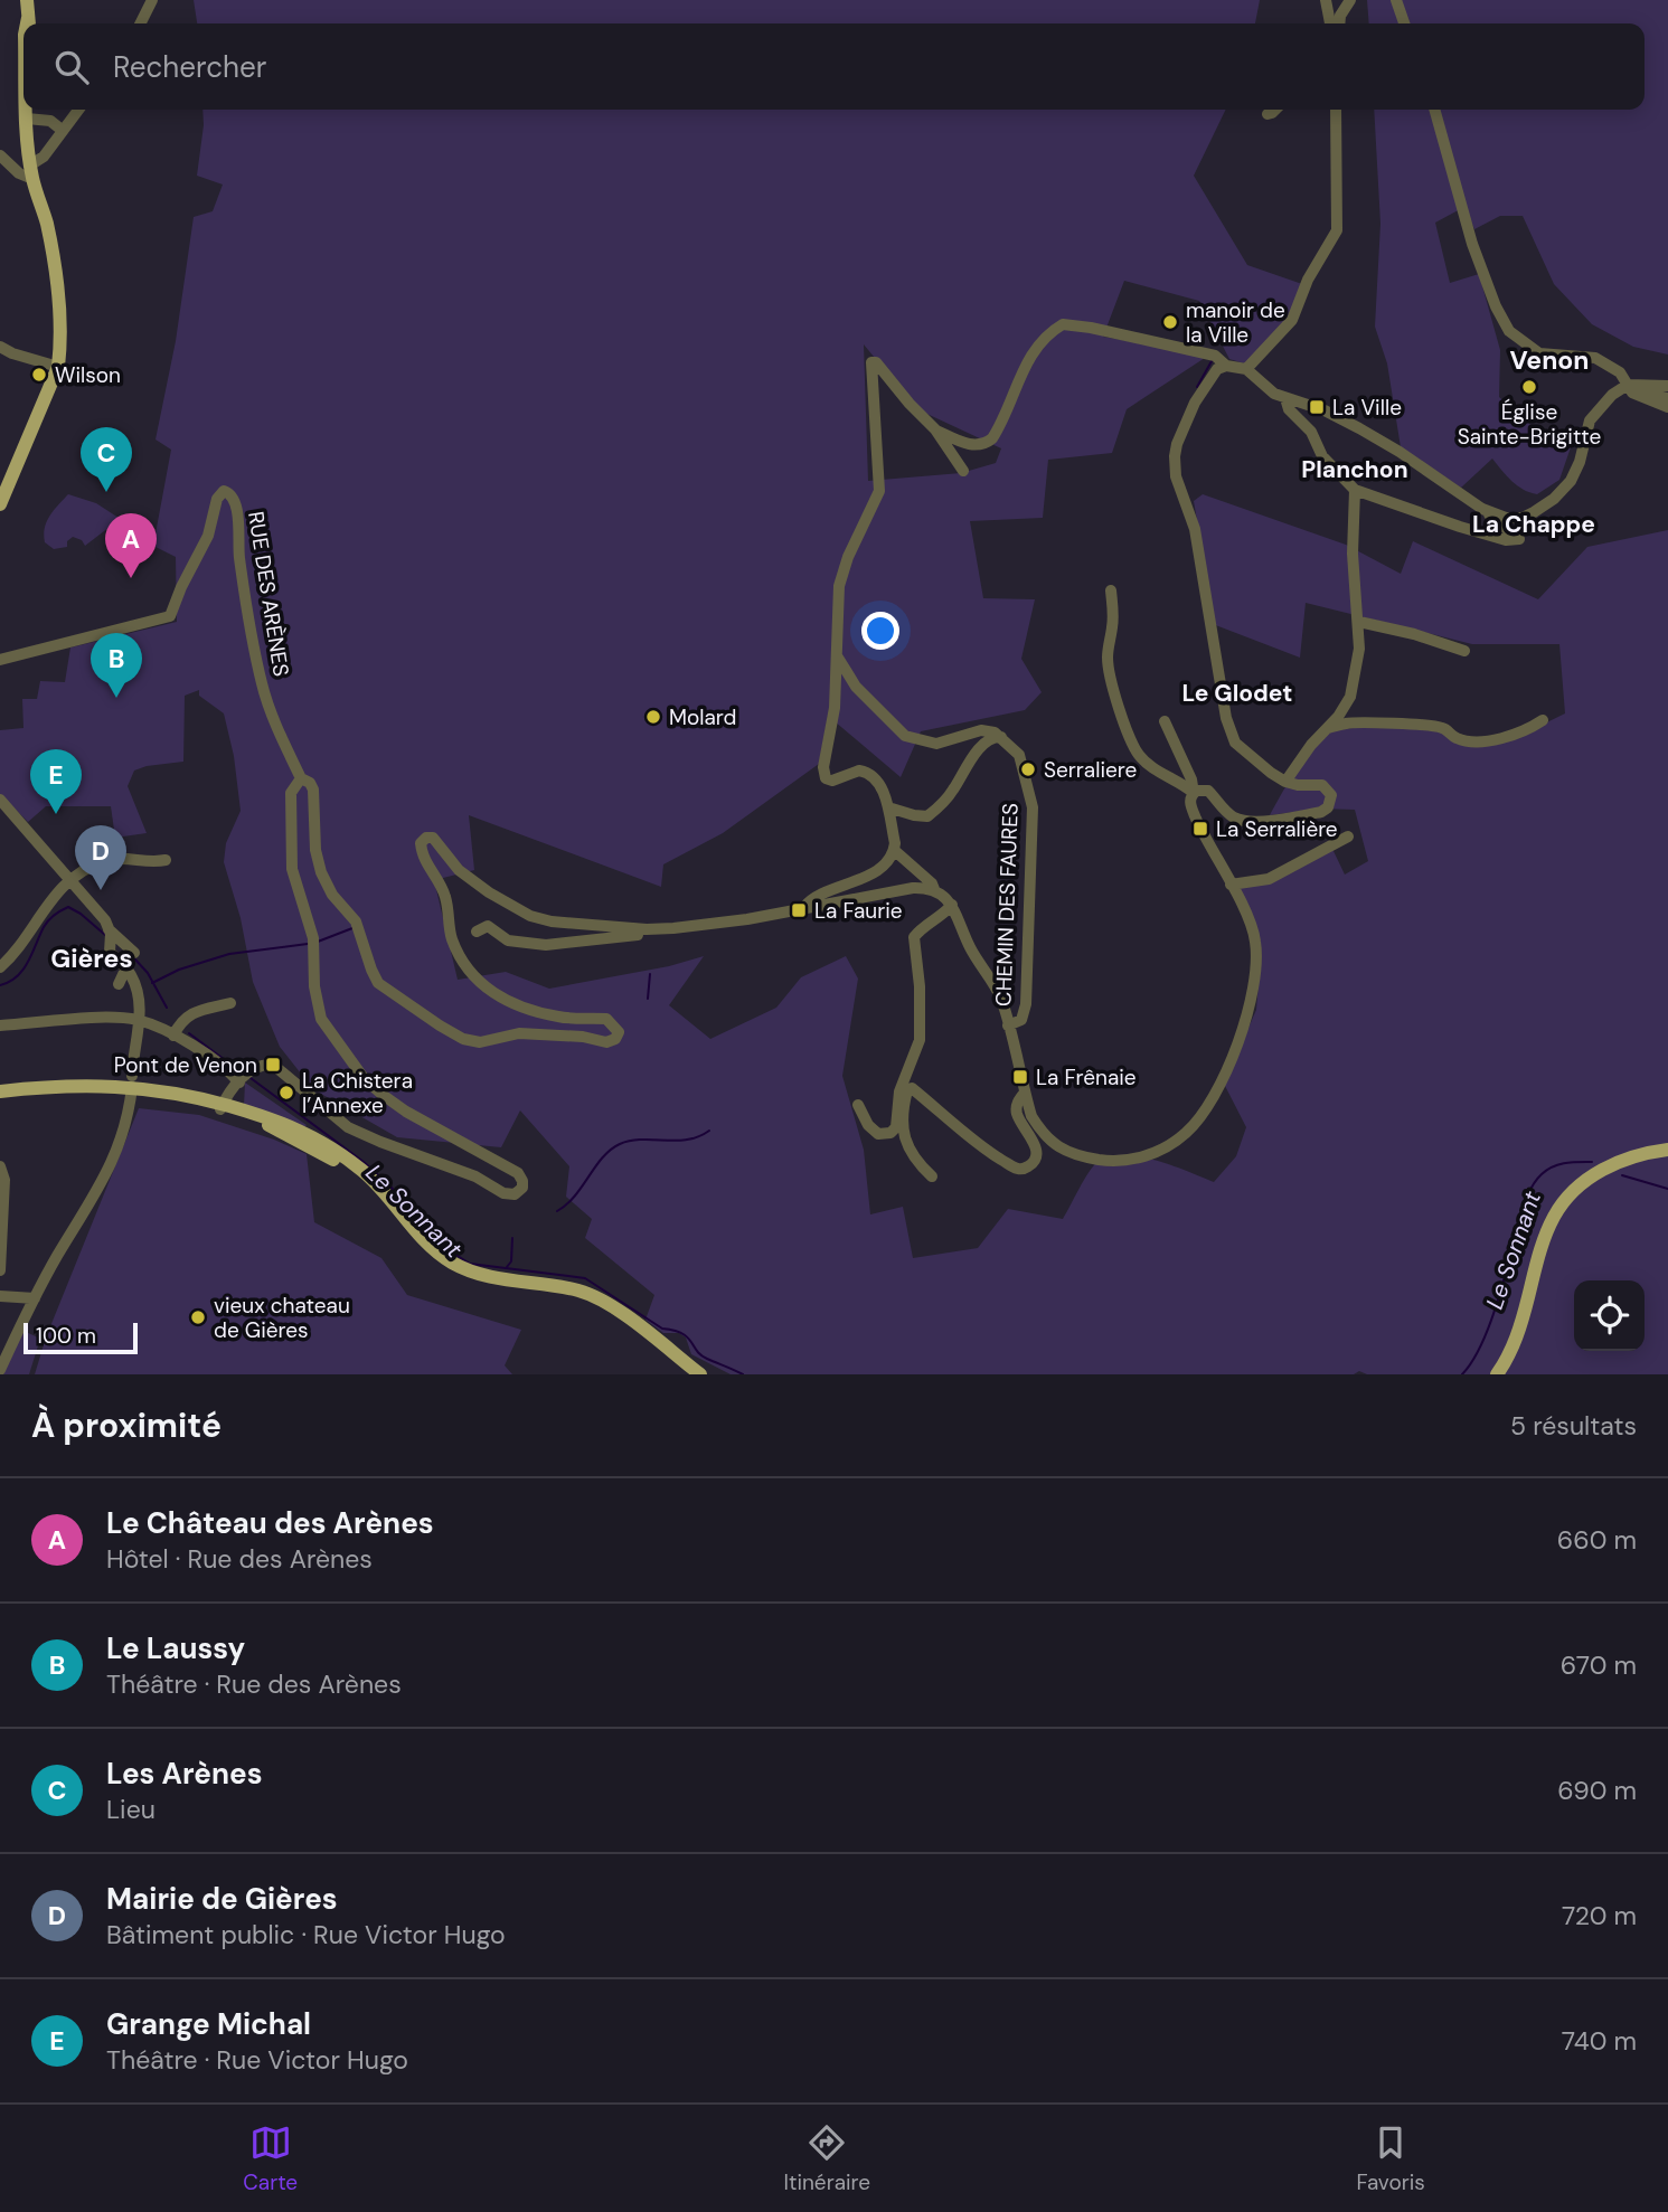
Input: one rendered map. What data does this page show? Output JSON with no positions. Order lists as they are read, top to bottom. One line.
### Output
{"streets":{"street":["RUE DES ARÈNES","CHEMIN DES FAURES"]},"districts":["Venon","Planchon","La Chappe","Le Glodet","Gières"],"water":["Le Sonnant"],"places":{"other":["manoir de la Ville","Wilson","Église Sainte-Brigitte","Molard","Serraliere","La Chistera l’Annexe","vieux chateau de Gières"],"transit":["La Ville","La Serralière","La Faurie","Pont de Venon","La Frênaie"]},"scale_bar":"100 m","page":{"search":"Rechercher","pins":["C","A","B","E","D"],"scale":"100 m","heading":["À proximité","5 résultats"],"list":[{"mark":"A","name":"Le Château des Arènes","note":"Hôtel · Rue des Arènes","value":"660 m"},{"mark":"B","name":"Le Laussy","note":"Théâtre · Rue des Arènes","value":"670 m"},{"mark":"C","name":"Les Arènes","note":"Lieu","value":"690 m"},{"mark":"D","name":"Mairie de Gières","note":"Bâtiment public · Rue Victor Hugo","value":"720 m"},{"mark":"E","name":"Grange Michal","note":"Théâtre · Rue Victor Hugo","value":"740 m"}],"nav":["Carte","Itinéraire","Favoris"]}}
